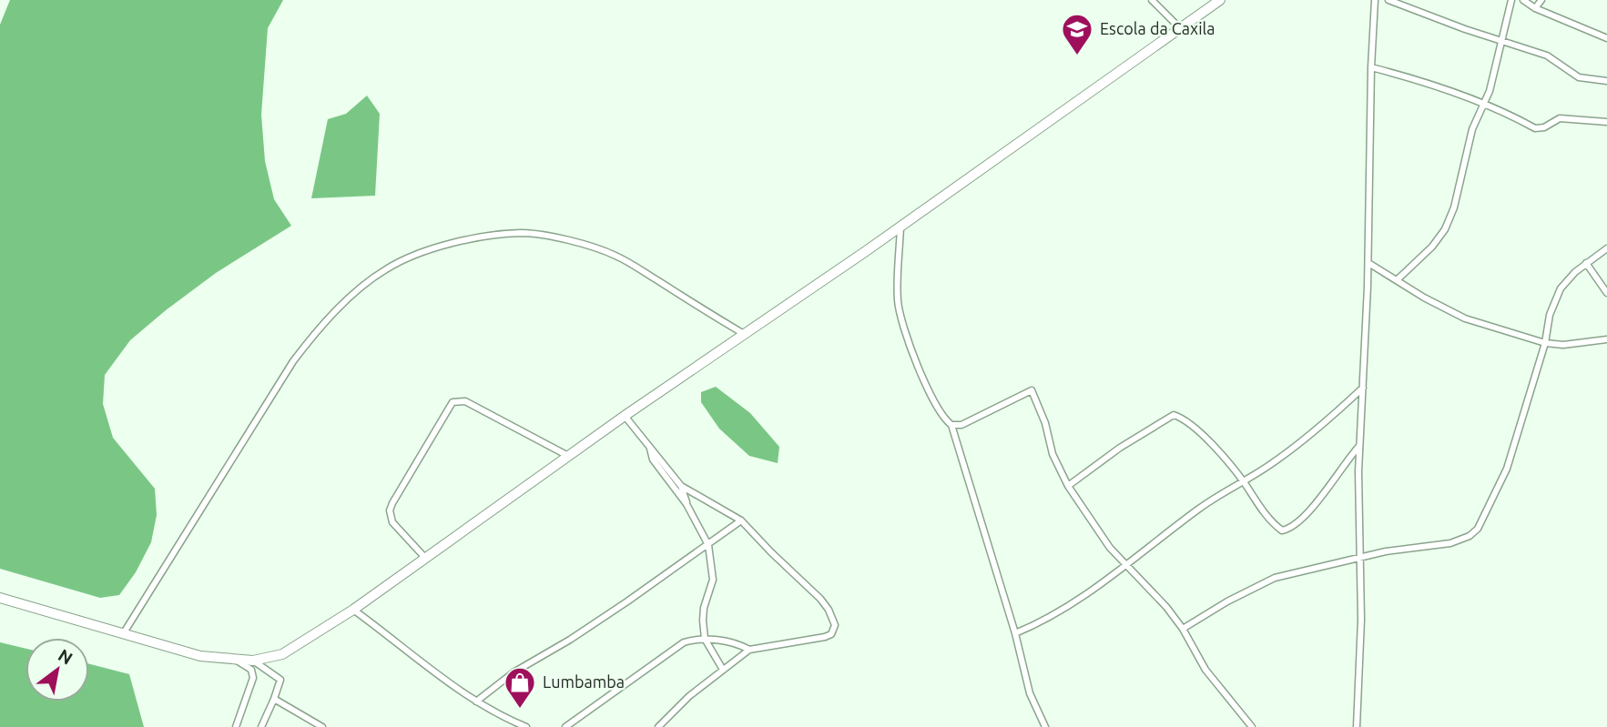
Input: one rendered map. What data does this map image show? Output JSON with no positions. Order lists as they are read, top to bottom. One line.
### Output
{"places":{"school or university":["Escola da Caxila"],"shop":["Lumbamba"]},"north":"top right"}
